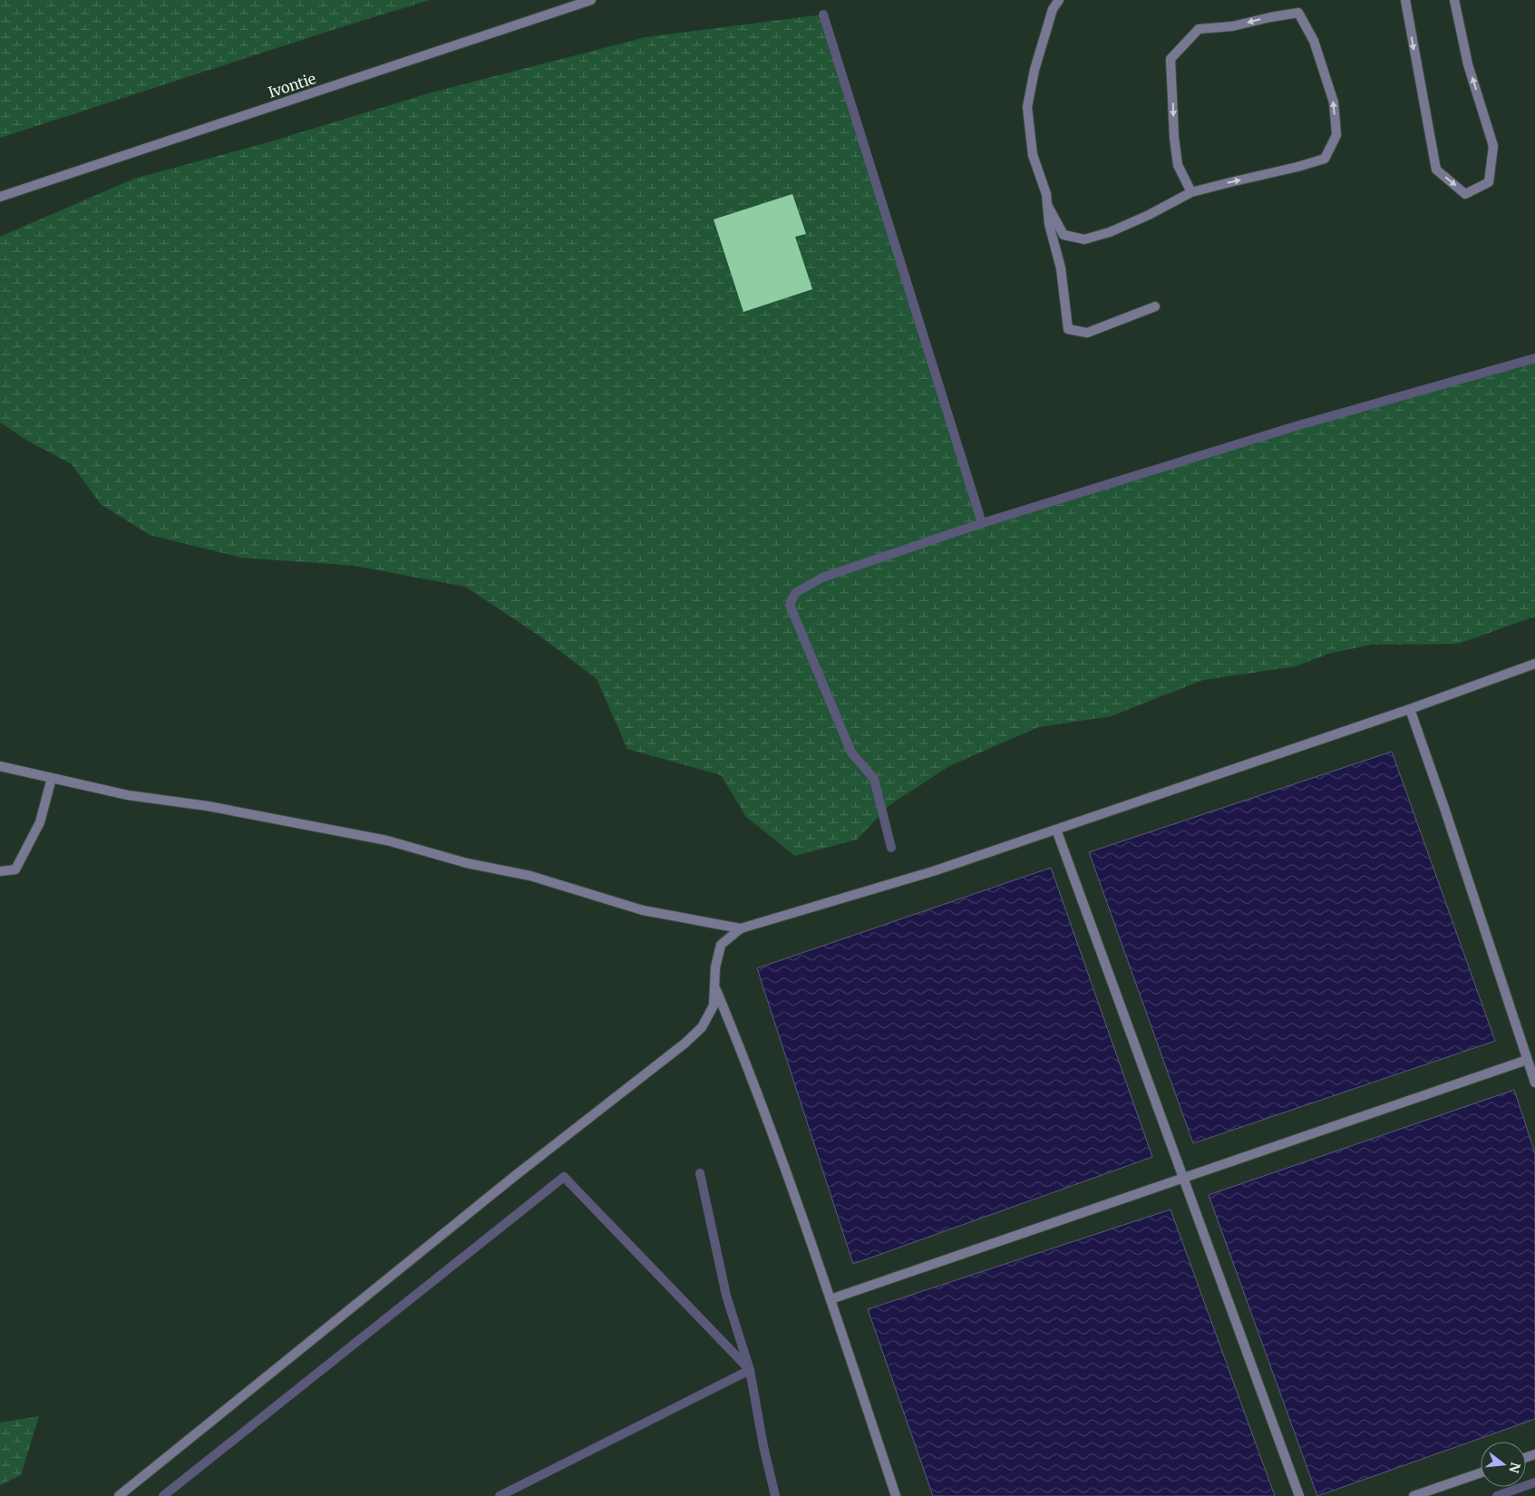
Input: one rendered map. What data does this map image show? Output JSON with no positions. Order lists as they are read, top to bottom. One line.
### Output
{"streets":{"street":["Ivontie"]},"north":"right"}
